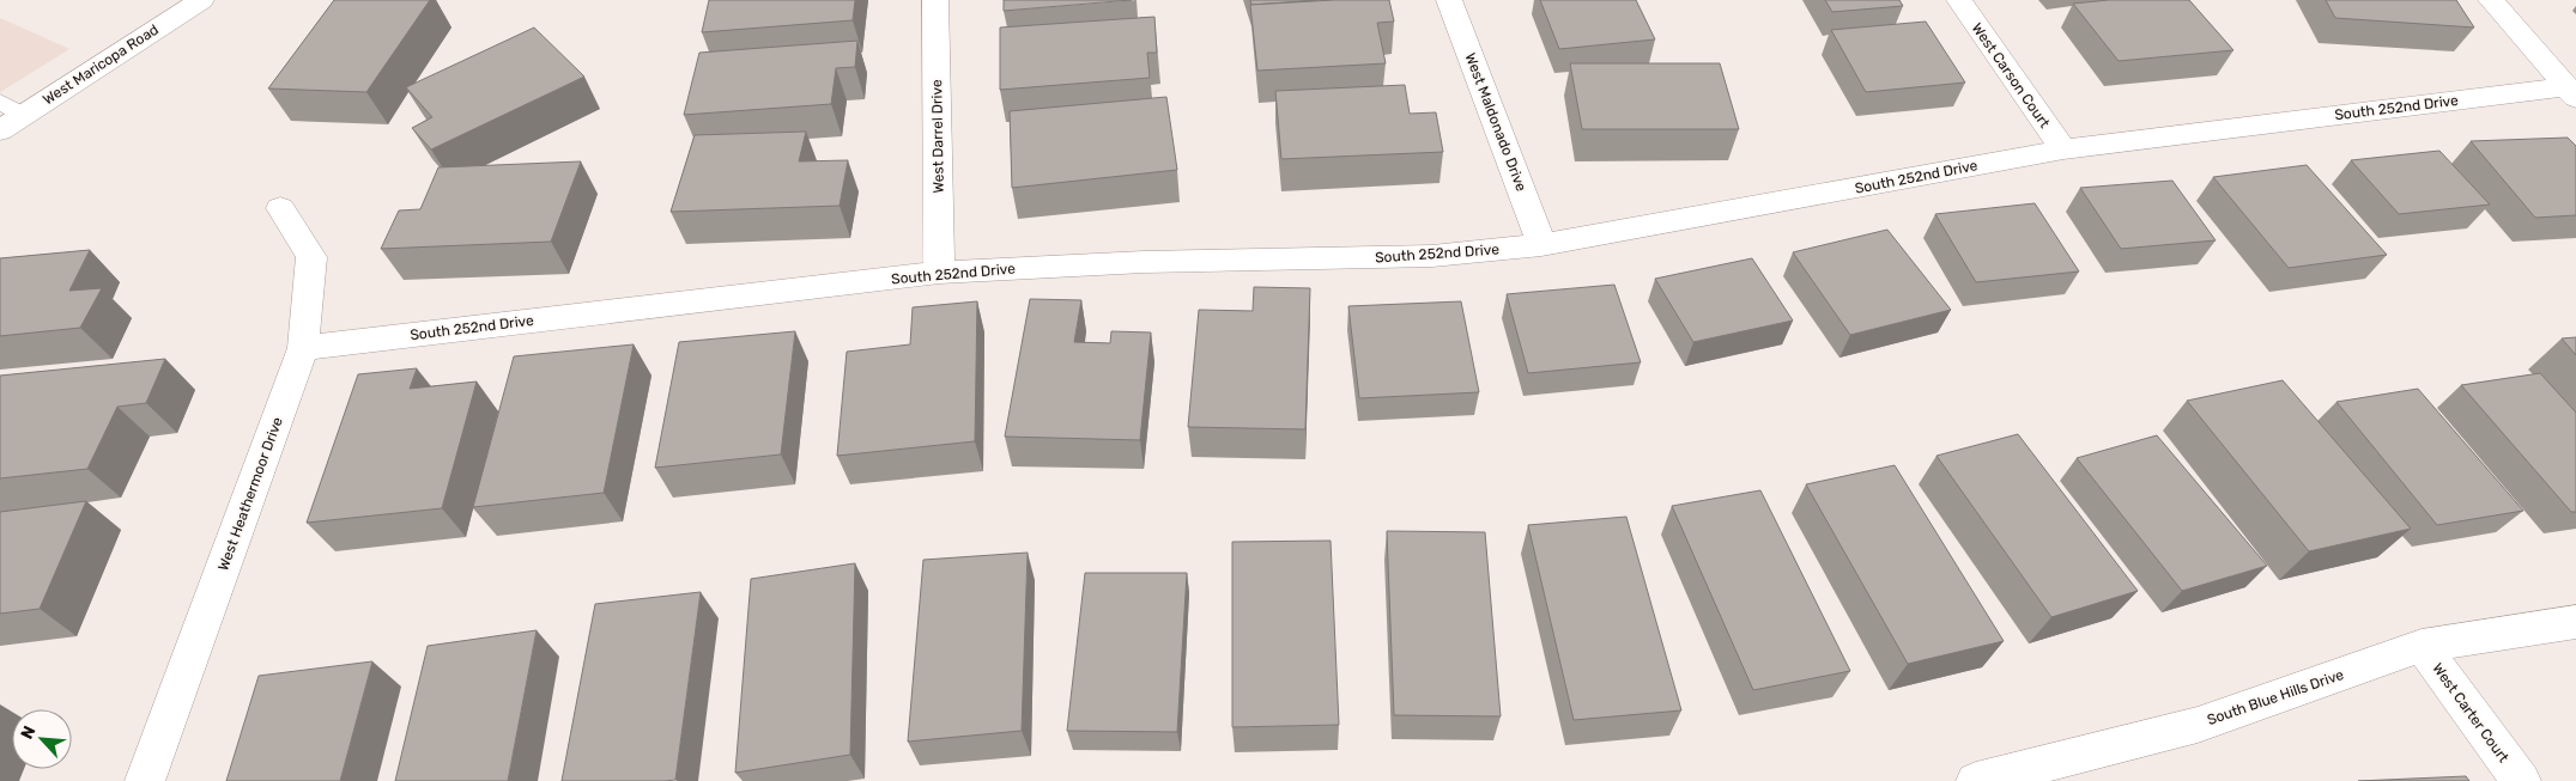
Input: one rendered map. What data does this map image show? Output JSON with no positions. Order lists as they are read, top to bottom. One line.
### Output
{"streets":{"street":["West Maricopa Road","West Carson Court","South 252nd Drive","West Maldonado Drive","West Darrel Drive","West Heathermoor Drive","South Blue Hills Drive","West Carter Court"]},"crossings":[["West Carson Court","South 252nd Drive"],["South 252nd Drive","West Maldonado Drive"],["South 252nd Drive","West Darrel Drive"],["South 252nd Drive","West Heathermoor Drive"],["South Blue Hills Drive","West Carter Court"]],"north":"top left"}
